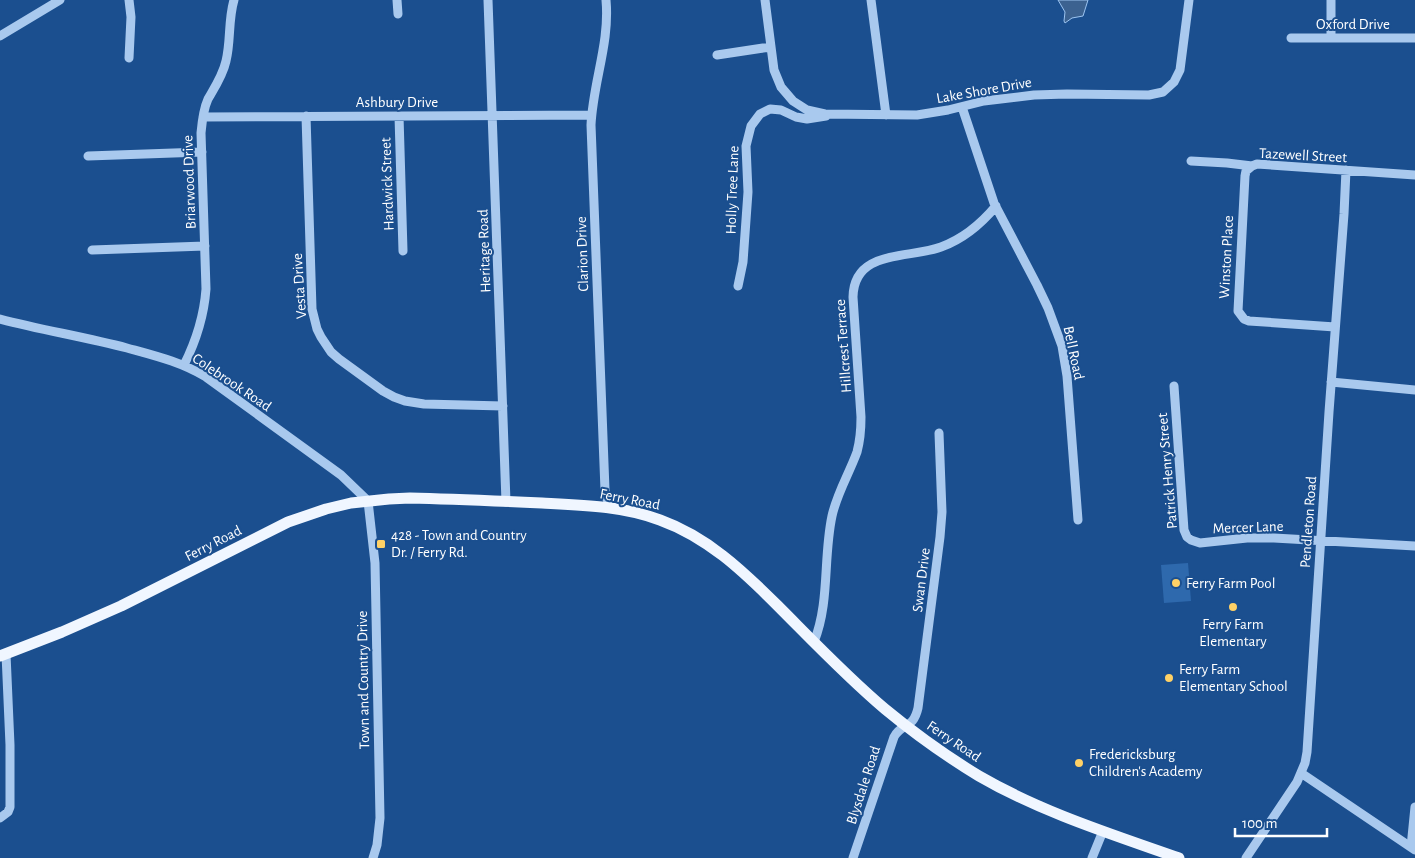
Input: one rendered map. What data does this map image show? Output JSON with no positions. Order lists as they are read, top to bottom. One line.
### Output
{"streets":{"main road":["Ferry Road"],"street":["Oxford Drive","Lake Shore Drive","Ashbury Drive","Tazewell Street","Briarwood Drive","Hardwick Street","Holly Tree Lane","Heritage Road","Clarion Drive","Winston Place","Vesta Drive","Hillcrest Terrace","Bell Road","Colebrook Road","Patrick Henry Street","Pendleton Road","Mercer Lane","Swan Drive","Town and Country Drive","Blysdale Road"]},"crossings":[["Lake Shore Drive","Holly Tree Lane"],["Ashbury Drive","Briarwood Drive"],["Ashbury Drive","Hardwick Street"],["Ashbury Drive","Heritage Road"],["Ashbury Drive","Clarion Drive"],["Ashbury Drive","Vesta Drive"],["Tazewell Street","Winston Place"],["Tazewell Street","Pendleton Road"],["Briarwood Drive","Colebrook Road"],["Heritage Road","Vesta Drive"],["Heritage Road","Ferry Road"],["Clarion Drive","Ferry Road"],["Winston Place","Pendleton Road"],["Hillcrest Terrace","Bell Road"],["Hillcrest Terrace","Ferry Road"],["Colebrook Road","Ferry Road"],["Colebrook Road","Town and Country Drive"],["Patrick Henry Street","Mercer Lane"],["Ferry Road","Swan Drive"],["Ferry Road","Town and Country Drive"],["Ferry Road","Blysdale Road"],["Pendleton Road","Mercer Lane"],["Swan Drive","Blysdale Road"]],"places":{"transit":["428 - Town and Country Dr. / Ferry Rd."],"other":["Ferry Farm Pool","Ferry Farm Elementary","Ferry Farm Elementary School","Fredericksburg Children's Academy"]},"scale_bar":"100 m"}
